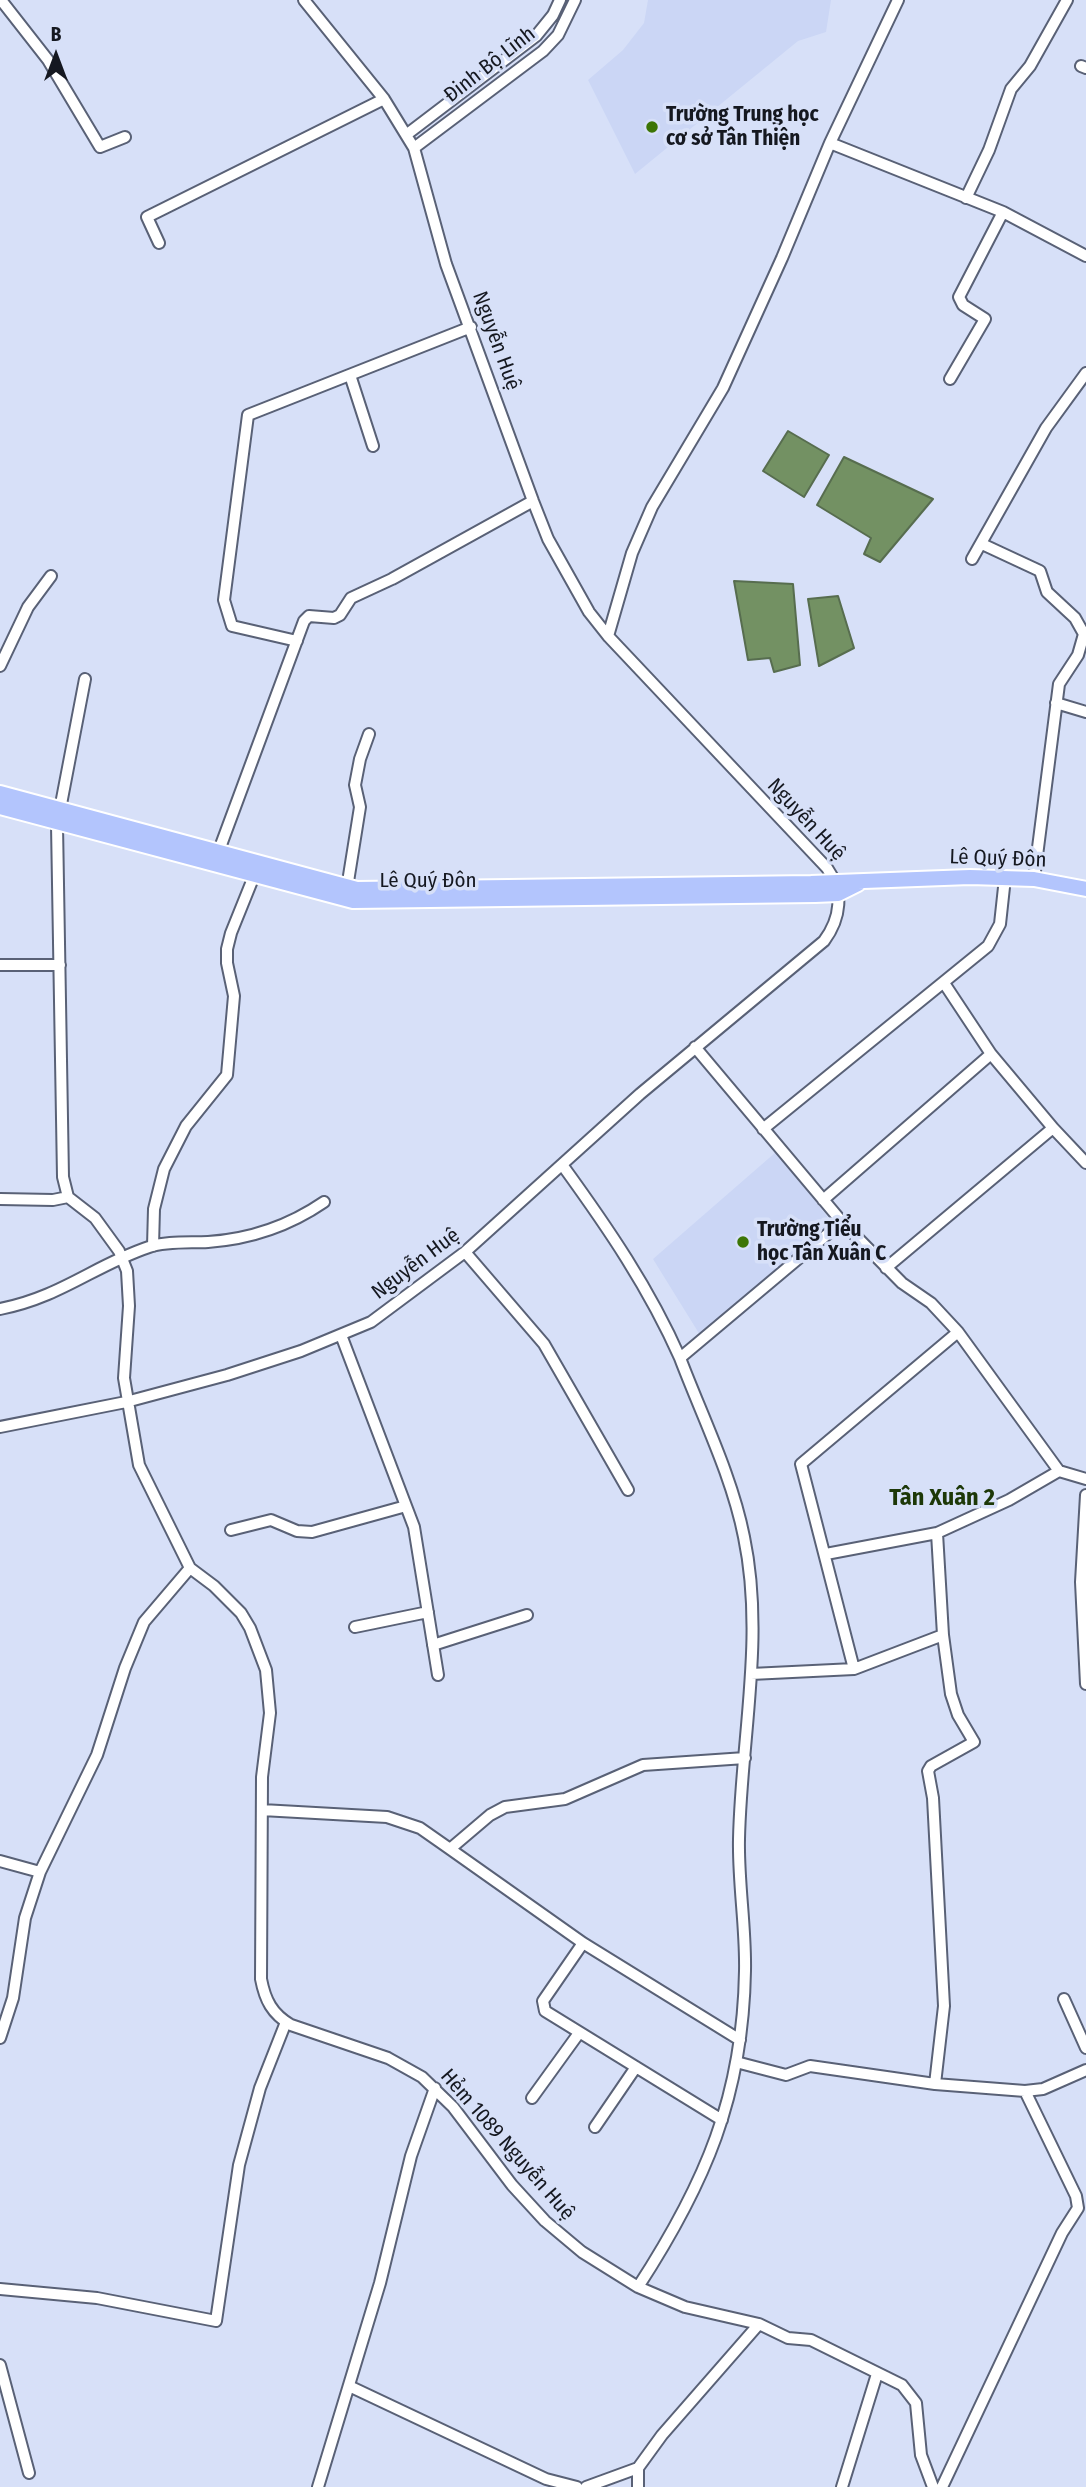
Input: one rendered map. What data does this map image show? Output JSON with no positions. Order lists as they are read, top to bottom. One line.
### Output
{"streets":{"main road":["Lê Quý Đôn"],"street":["Đinh Bộ Lĩnh","Nguyễn Huệ","Hẻm 1089 Nguyễn Huệ"]},"crossings":[["Đinh Bộ Lĩnh","Nguyễn Huệ"],["Nguyễn Huệ","Lê Quý Đôn"]],"districts":["Tân Xuân 2"],"places":["Trường Trung học cơ sở Tân Thiện","Trường Tiểu học Tân Xuân C"],"north":"top"}
